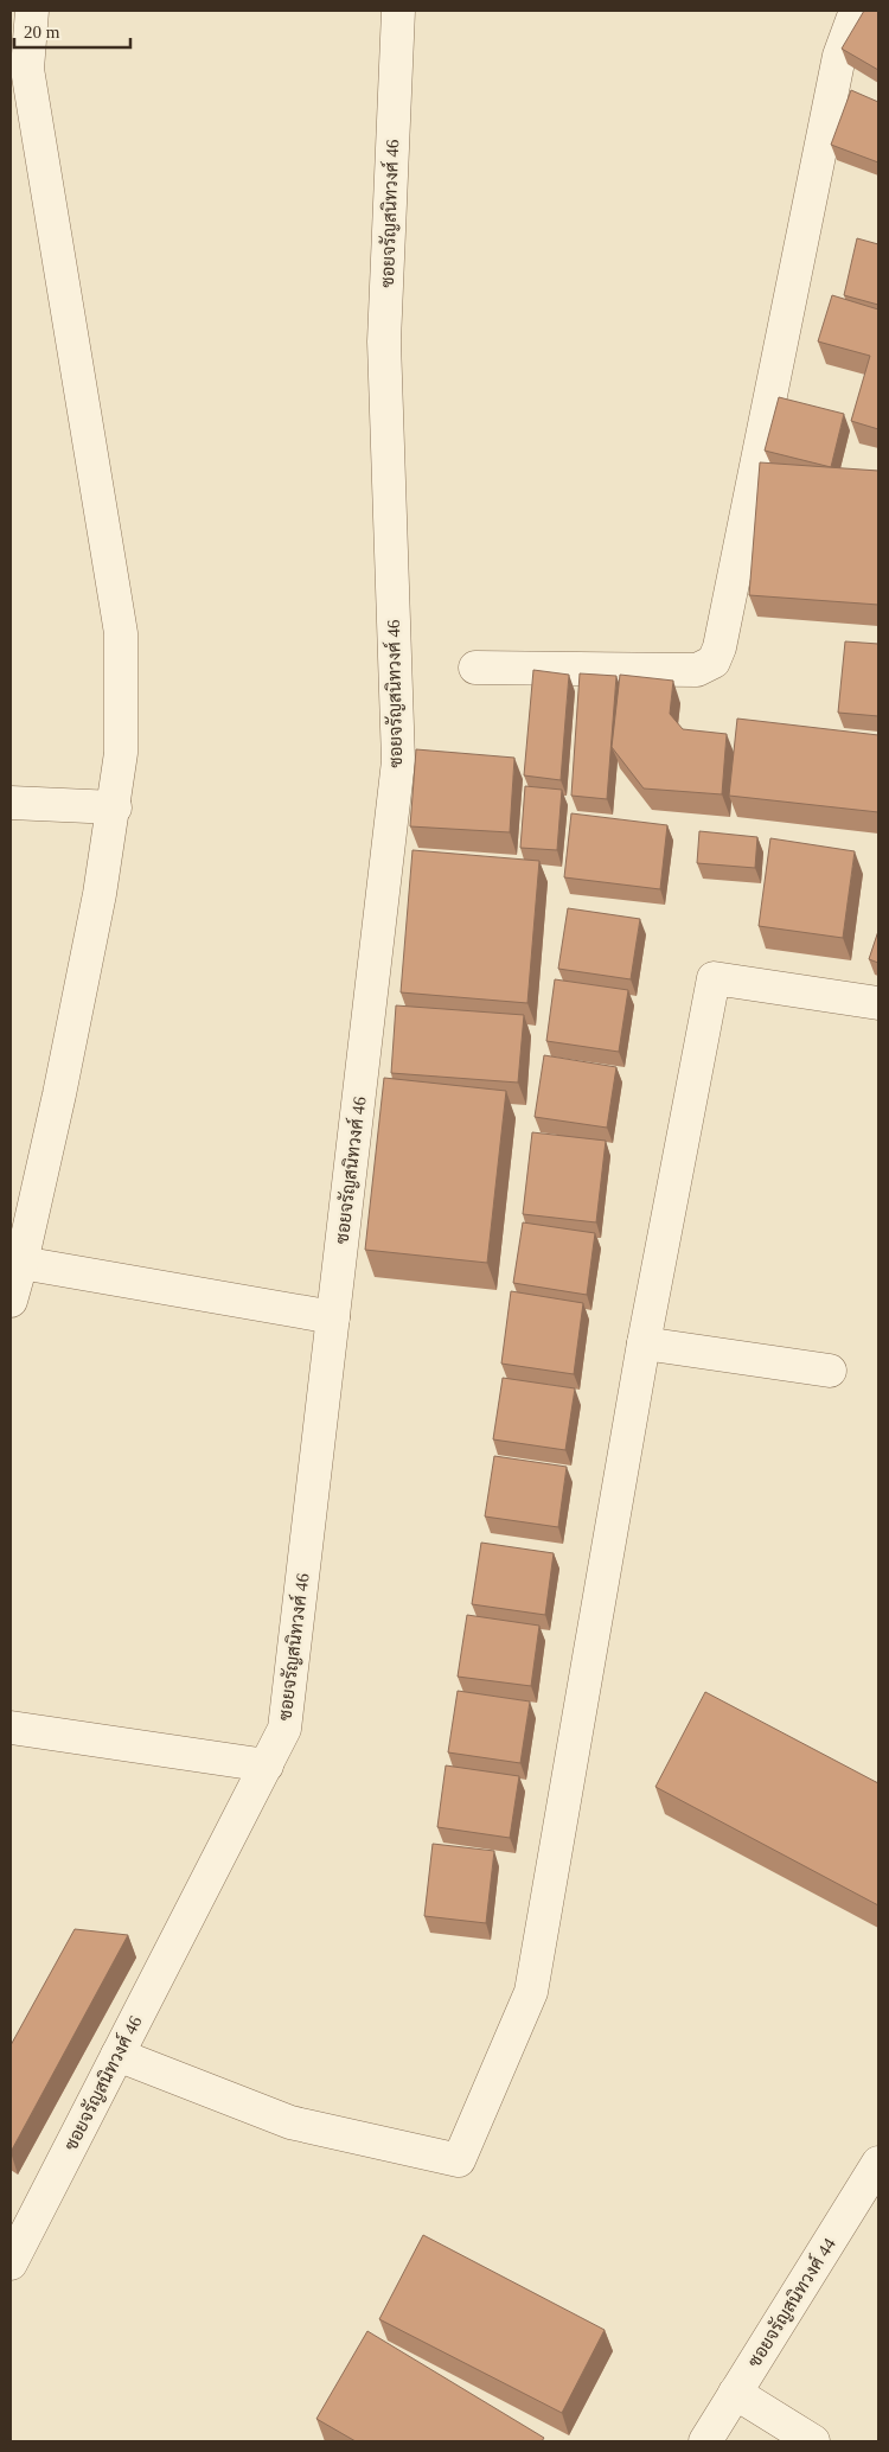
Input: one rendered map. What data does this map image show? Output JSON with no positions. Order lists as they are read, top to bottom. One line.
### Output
{"streets":{"street":["ซอยจรัญสนิทวงศ์ 46","ซอยจรัญสนิทวงศ์ 44"]},"scale_bar":"20 m"}
